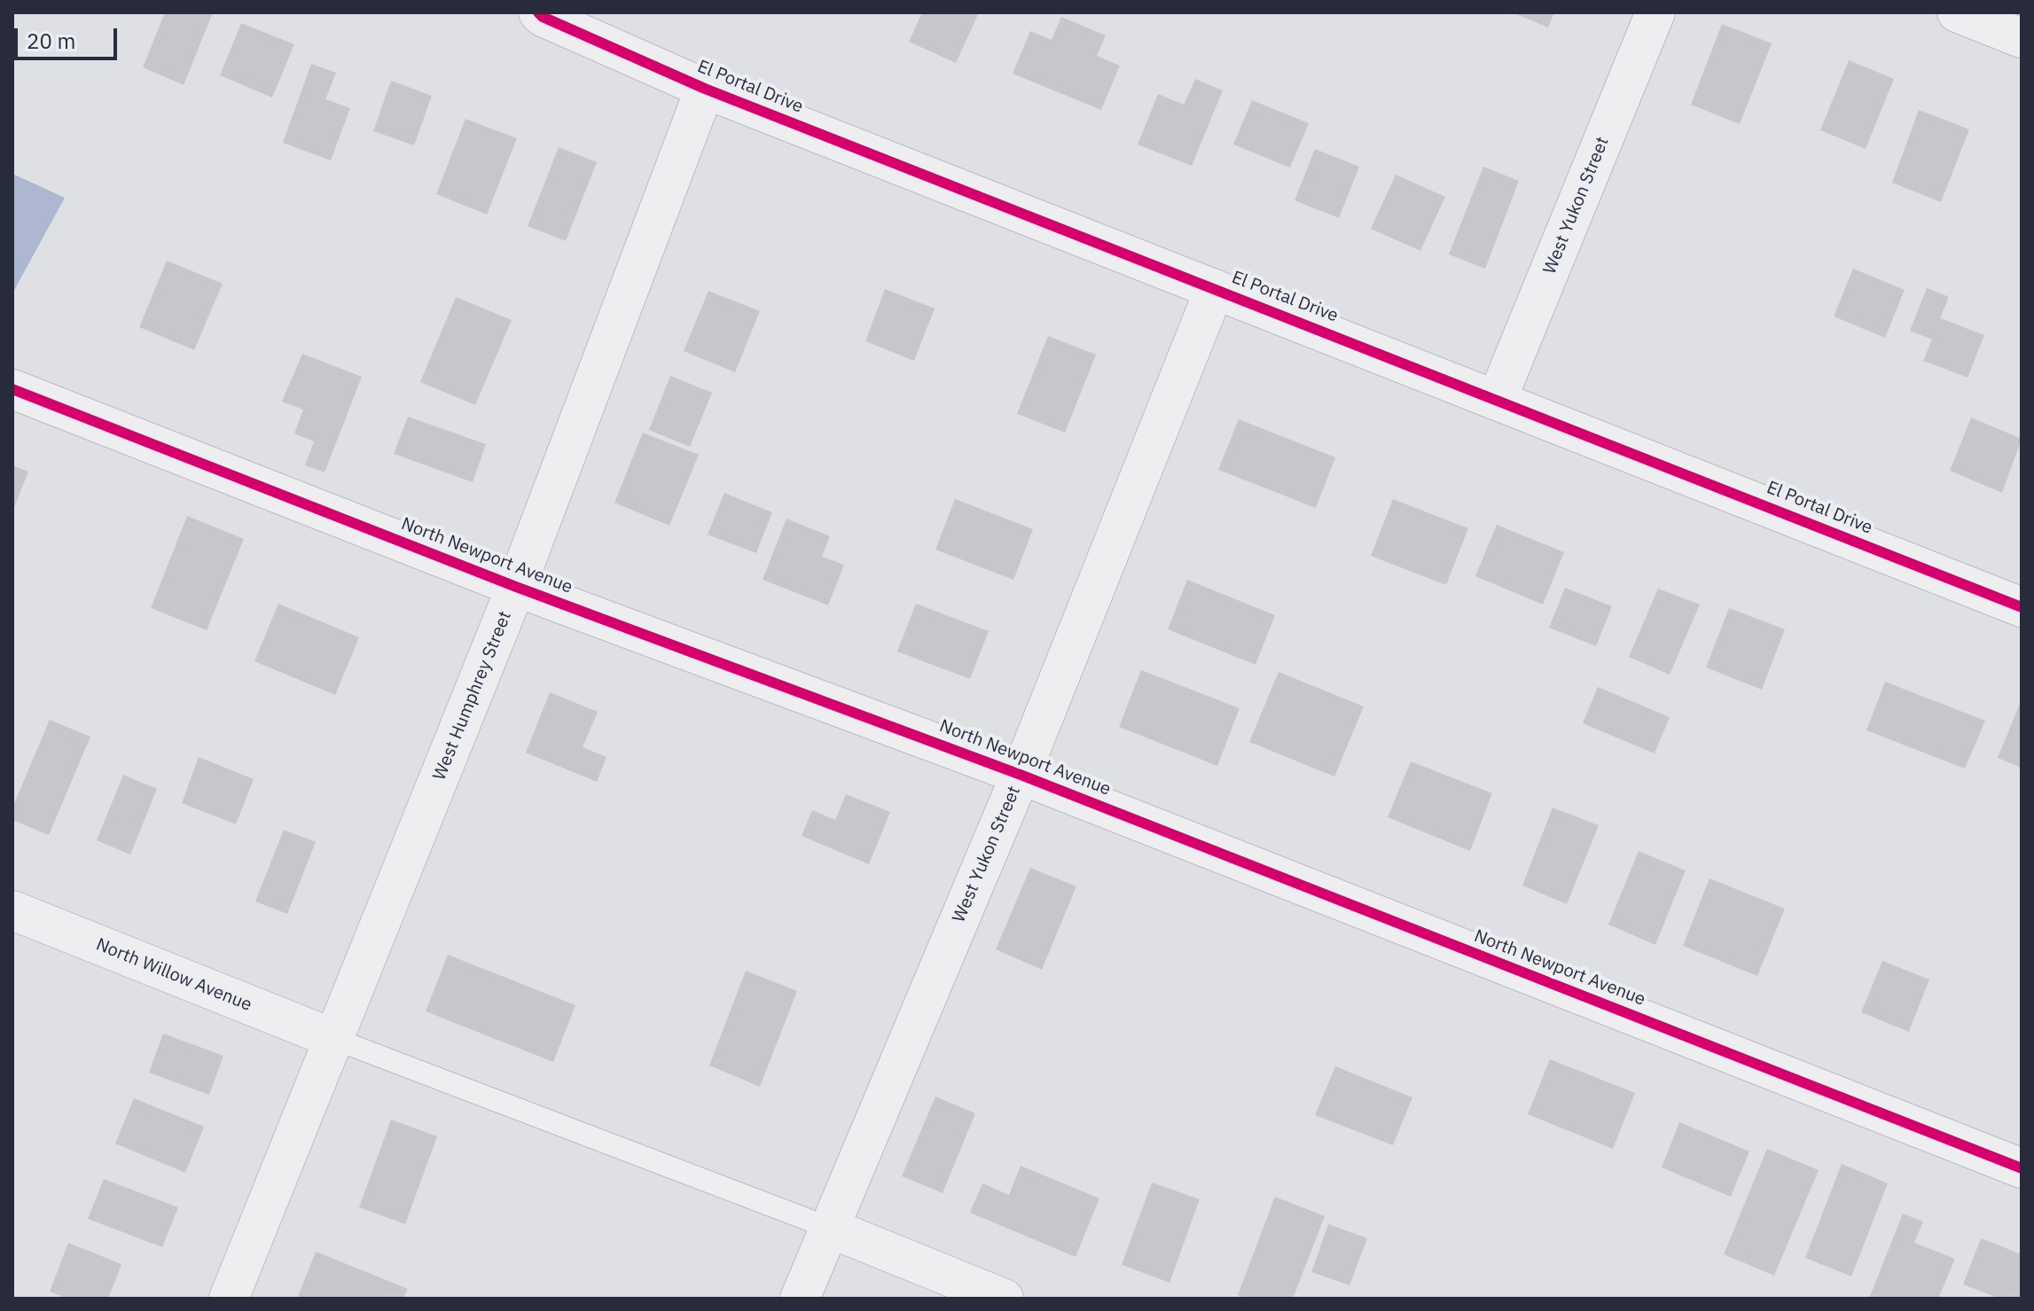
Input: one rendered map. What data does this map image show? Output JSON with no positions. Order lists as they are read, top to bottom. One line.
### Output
{"streets":{"street":["El Portal Drive","West Yukon Street","North Newport Avenue","West Humphrey Street","North Willow Avenue"]},"crossings":[["El Portal Drive","West Yukon Street"],["El Portal Drive","West Humphrey Street"],["West Yukon Street","North Newport Avenue"],["North Newport Avenue","West Humphrey Street"],["West Humphrey Street","North Willow Avenue"]],"scale_bar":"20 m"}
